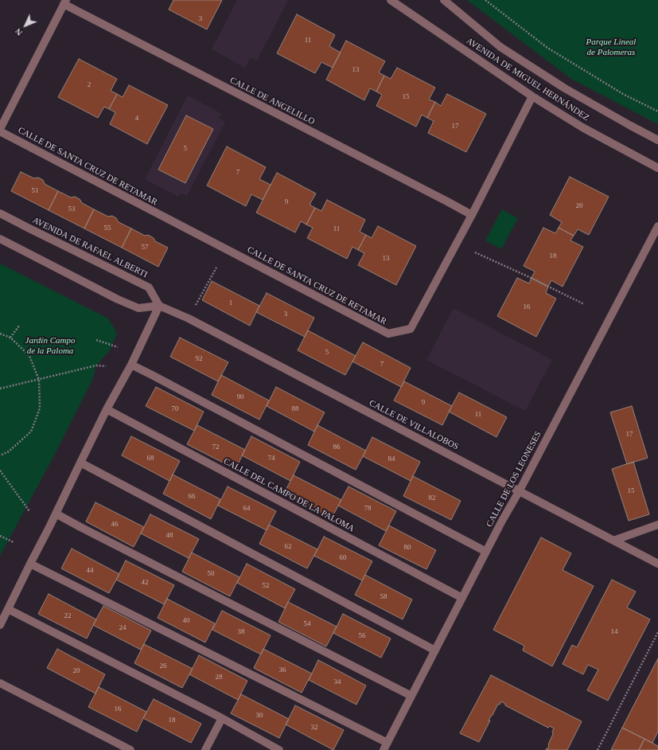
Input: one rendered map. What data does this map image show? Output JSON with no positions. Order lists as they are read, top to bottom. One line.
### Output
{"streets":{"street":["AVENIDA DE MIGUEL HERNÁNDEZ","CALLE DE ANGELILLO","CALLE DE SANTA CRUZ DE RETAMAR","AVENIDA DE RAFAEL ALBERTI","CALLE DE VILLALOBOS","CALLE DE LOS LEONESES","CALLE DEL CAMPO DE LA PALOMA"]},"crossings":[["AVENIDA DE MIGUEL HERNÁNDEZ","CALLE DE SANTA CRUZ DE RETAMAR"],["CALLE DE ANGELILLO","CALLE DE SANTA CRUZ DE RETAMAR"],["AVENIDA DE RAFAEL ALBERTI","CALLE DE VILLALOBOS"],["CALLE DE VILLALOBOS","CALLE DE LOS LEONESES"],["CALLE DE LOS LEONESES","CALLE DEL CAMPO DE LA PALOMA"]],"parks":["Parque Lineal de Palomeras","Jardín Campo de la Paloma"],"house_numbers":["3","11","13","2","15","4","17","5","7","51","9","20","53","55","11","57","18","13","1","16","3","5","92","7","90","9","70","88","11","17","72","86","68","74","84","15","66","82","64","78","46","48","62","80","60","44","50","42","52","58","22","40","54","24","38","14","56","26","36","20","28","34","16","30","18","32"],"north":"bottom left"}
